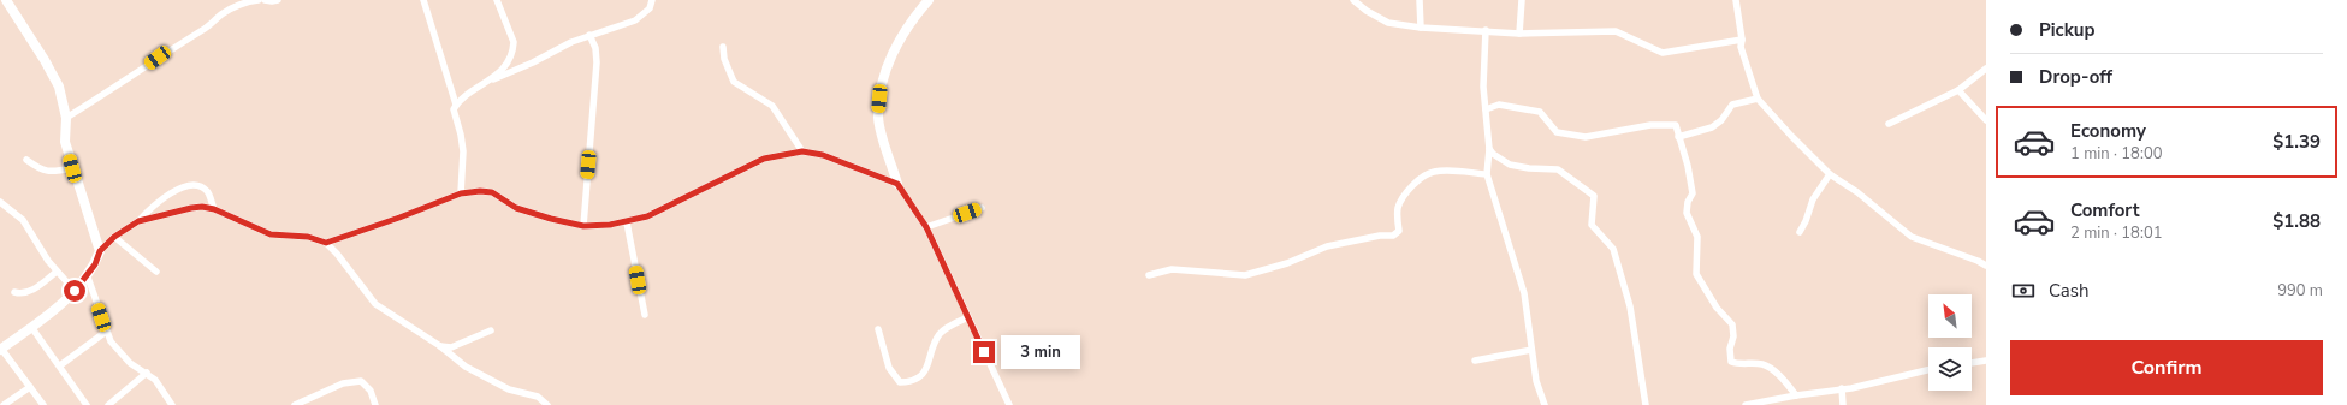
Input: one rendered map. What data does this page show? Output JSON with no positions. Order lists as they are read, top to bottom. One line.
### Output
{"north":"top left","page":{"banner":["Pickup","Drop-off"],"list":[{"name":"Economy","note":"1 min · 18:00","value":"$1.39"},{"name":"Comfort","note":"2 min · 18:01","value":"$1.88"}],"pay":["Cash","990 m"],"buttons":"Confirm","bubble":"3 min"}}
